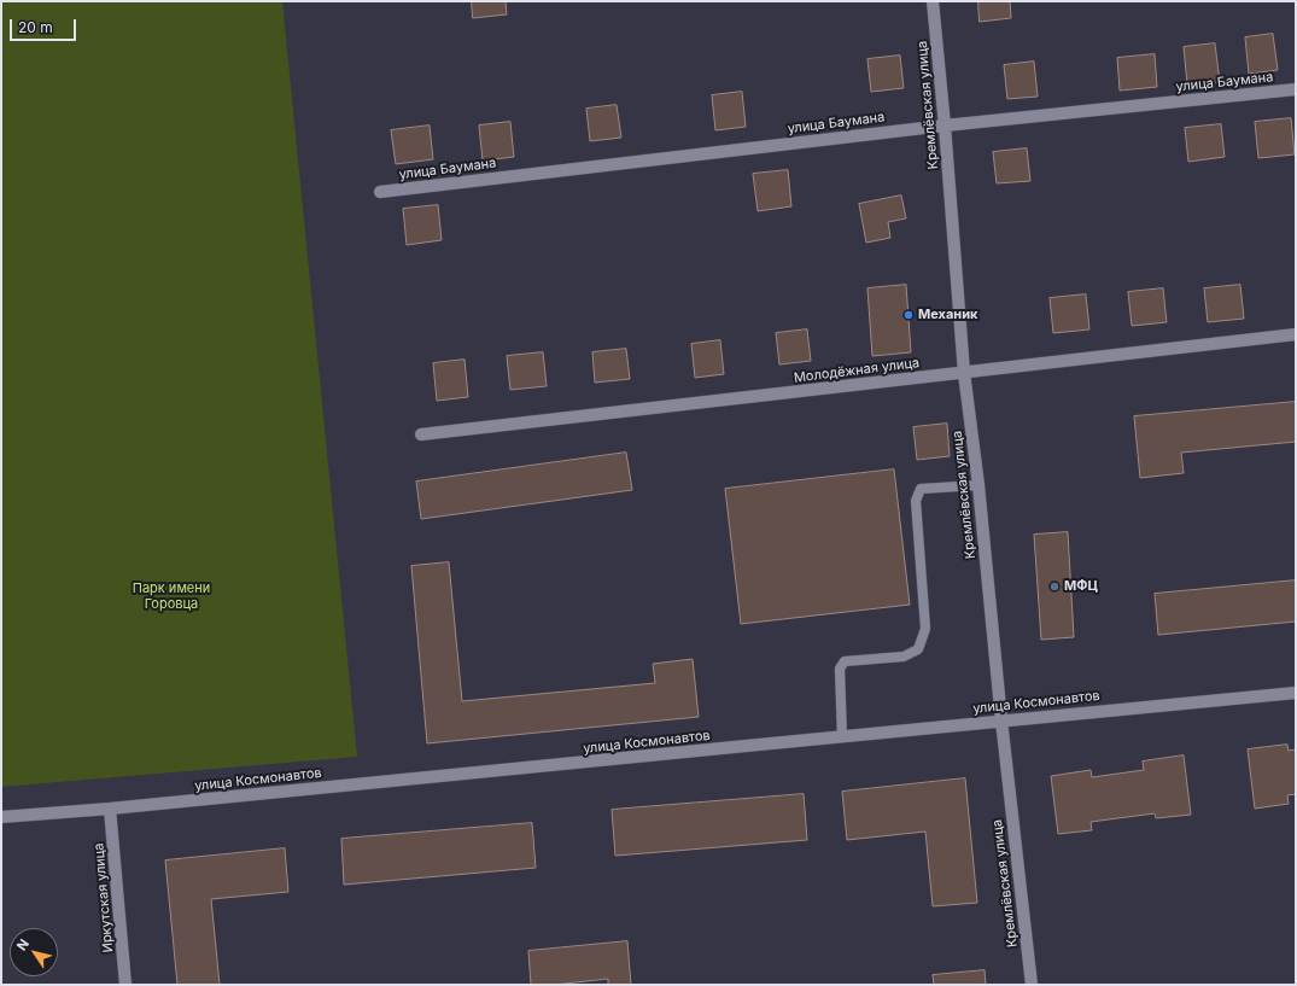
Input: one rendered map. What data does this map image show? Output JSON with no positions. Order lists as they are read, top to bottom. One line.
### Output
{"streets":{"street":["улица Баумана","Кремлёвская улица","Молодёжная улица","улица Космонавтов","Иркутская улица"]},"crossings":[["улица Баумана","Кремлёвская улица"],["Кремлёвская улица","Молодёжная улица"],["Кремлёвская улица","улица Космонавтов"],["улица Космонавтов","Иркутская улица"]],"parks":["Парк имени Горовца"],"places":["Механик","МФЦ"],"scale_bar":"20 m","north":"top left"}
